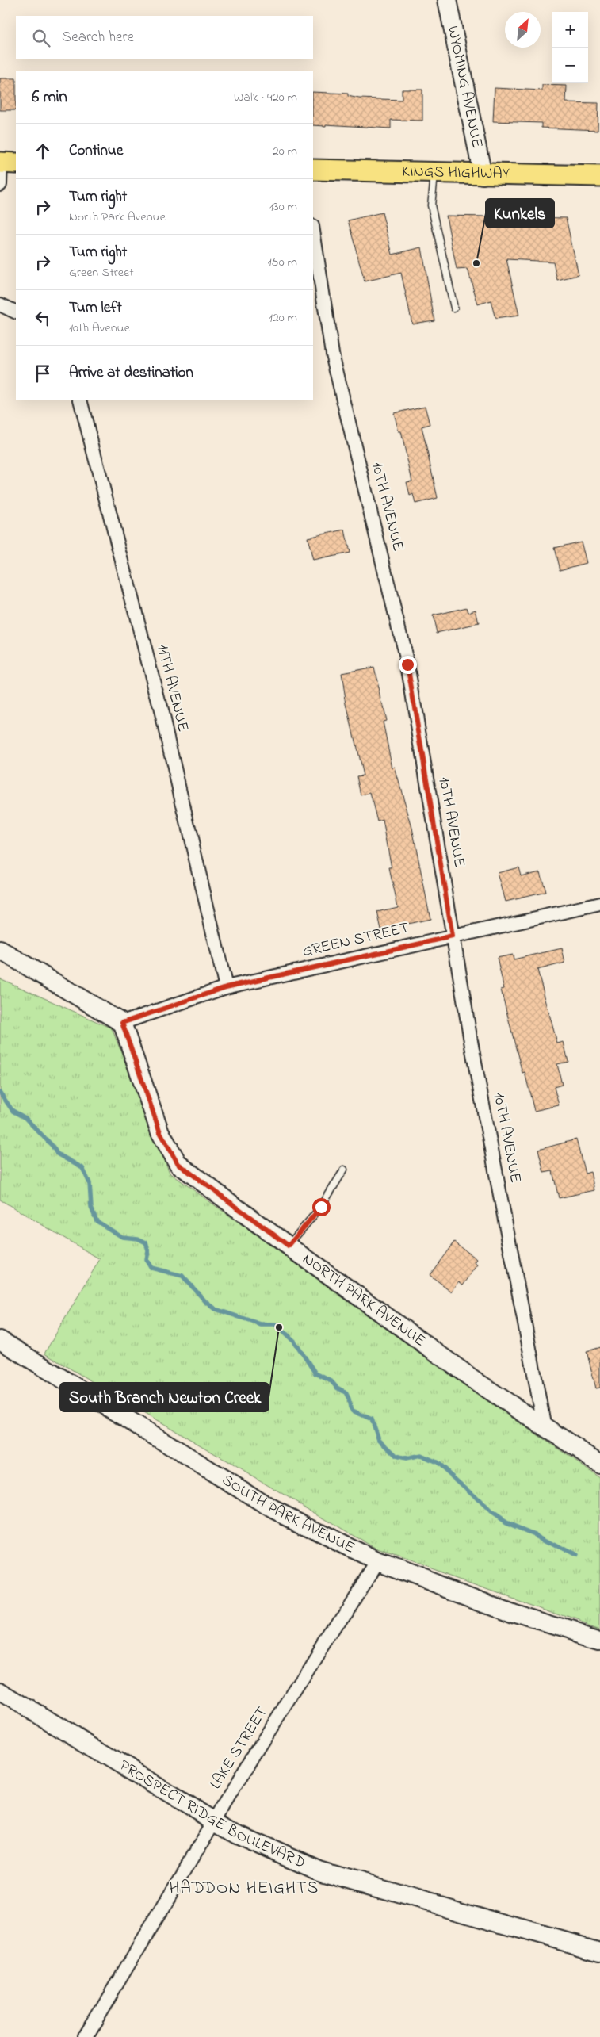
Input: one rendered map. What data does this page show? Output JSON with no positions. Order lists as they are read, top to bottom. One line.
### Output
{"streets":{"main road":["KINGS HIGHWAY"],"street":["WYOMING AVENUE","10TH AVENUE","11TH AVENUE","GREEN STREET","NORTH PARK AVENUE","SOUTH PARK AVENUE","LAKE STREET","PROSPECT RIDGE BOULEVARD"]},"crossings":[["WYOMING AVENUE","KINGS HIGHWAY"],["10TH AVENUE","GREEN STREET"],["10TH AVENUE","NORTH PARK AVENUE"],["11TH AVENUE","GREEN STREET"],["GREEN STREET","NORTH PARK AVENUE"],["SOUTH PARK AVENUE","LAKE STREET"],["LAKE STREET","PROSPECT RIDGE BOULEVARD"]],"districts":["HADDON HEIGHTS"],"places":["Kunkels","South Branch Newton Creek"],"north":"top right","page":{"map_buttons":["+","−"],"search":"Search here","heading":["6 min","Walk · 420 m"],"list":[["Continue","20 m"],["Turn right","North Park Avenue","130 m"],["Turn right","Green Street","150 m"],["Turn left","10th Avenue","120 m"],"Arrive at destination"]}}
